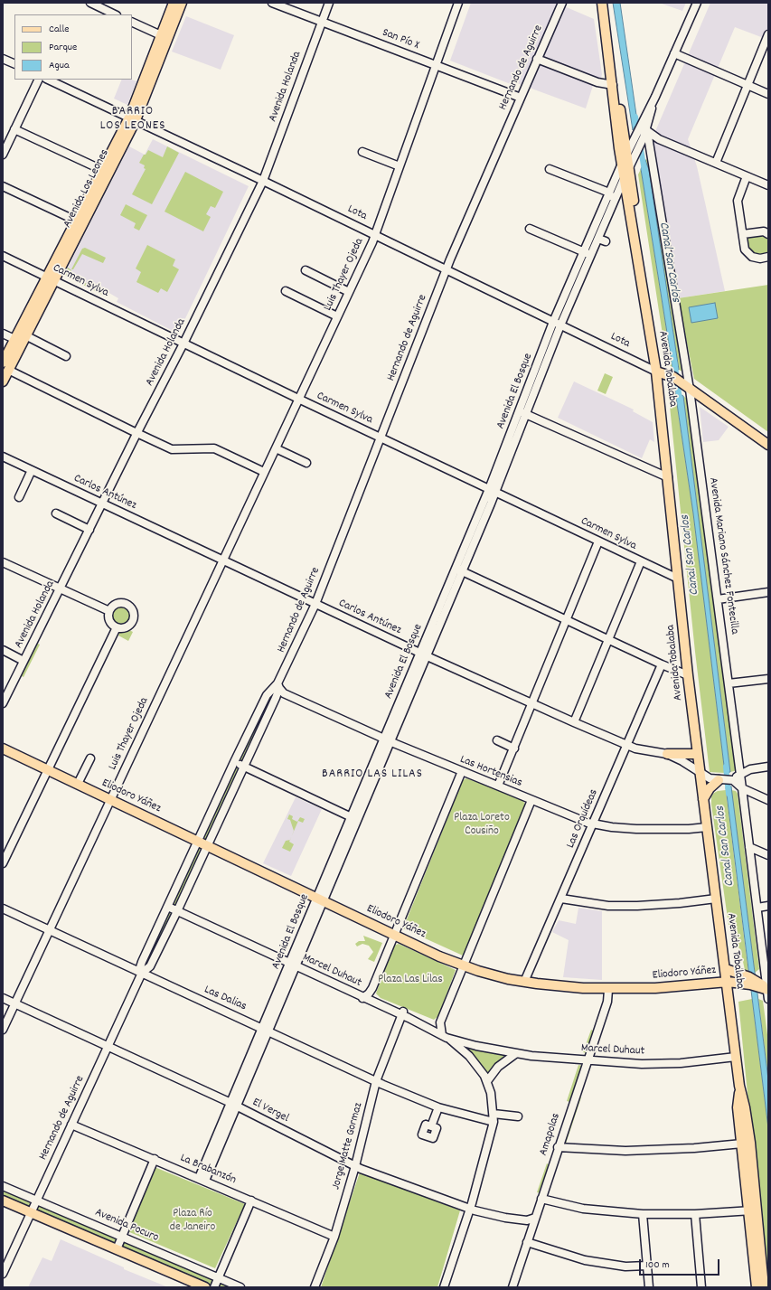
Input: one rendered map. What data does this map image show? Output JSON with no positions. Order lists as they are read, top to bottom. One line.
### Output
{"streets":{"main road":["Avenida Los Leones","Lota","Avenida Tobalaba","Eliodoro Yáñez"],"street":["San Pío X","Hernando de Aguirre","Avenida Holanda","Luis Thayer Ojeda","Carmen Sylva","Avenida El Bosque","Carlos Antúnez","Avenida Mariano Sánchez Fontecilla","Las Hortensias","Las Orquídeas","Marcel Duhaut","Las Dalias","El Vergel","Amapolas","Jorge Matte Gormaz","La Brabanzón","Avenida Pocuro"]},"crossings":[["San Pío X","Hernando de Aguirre"],["San Pío X","Avenida Holanda"],["San Pío X","Luis Thayer Ojeda"],["Hernando de Aguirre","Lota"],["Hernando de Aguirre","Carmen Sylva"],["Hernando de Aguirre","Carlos Antúnez"],["Hernando de Aguirre","Las Hortensias"],["Hernando de Aguirre","Eliodoro Yáñez"],["Hernando de Aguirre","Marcel Duhaut"],["Hernando de Aguirre","Las Dalias"],["Hernando de Aguirre","El Vergel"],["Hernando de Aguirre","La Brabanzón"],["Hernando de Aguirre","Avenida Pocuro"],["Avenida Holanda","Lota"],["Avenida Holanda","Carmen Sylva"],["Avenida Holanda","Carlos Antúnez"],["Avenida Los Leones","Lota"],["Avenida Los Leones","Carmen Sylva"],["Lota","Luis Thayer Ojeda"],["Lota","Avenida Tobalaba"],["Lota","Avenida El Bosque"],["Lota","Avenida Mariano Sánchez Fontecilla"],["Luis Thayer Ojeda","Carmen Sylva"],["Luis Thayer Ojeda","Carlos Antúnez"],["Luis Thayer Ojeda","Eliodoro Yáñez"],["Luis Thayer Ojeda","Las Dalias"],["Luis Thayer Ojeda","El Vergel"],["Carmen Sylva","Avenida Tobalaba"],["Carmen Sylva","Avenida El Bosque"],["Avenida Tobalaba","Avenida El Bosque"],["Avenida Tobalaba","Carlos Antúnez"],["Avenida Tobalaba","Las Hortensias"],["Avenida Tobalaba","Eliodoro Yáñez"],["Avenida Tobalaba","Marcel Duhaut"],["Avenida El Bosque","Carlos Antúnez"],["Avenida El Bosque","Las Hortensias"],["Avenida El Bosque","Eliodoro Yáñez"],["Avenida El Bosque","Marcel Duhaut"],["Avenida El Bosque","Las Dalias"],["Avenida El Bosque","El Vergel"],["Avenida El Bosque","La Brabanzón"],["Carlos Antúnez","Las Orquídeas"],["Avenida Mariano Sánchez Fontecilla","Eliodoro Yáñez"],["Las Hortensias","Las Orquídeas"],["Eliodoro Yáñez","Las Orquídeas"],["Eliodoro Yáñez","Amapolas"],["Marcel Duhaut","Amapolas"],["Marcel Duhaut","Jorge Matte Gormaz"],["Las Dalias","Jorge Matte Gormaz"],["El Vergel","Amapolas"],["El Vergel","Jorge Matte Gormaz"],["Jorge Matte Gormaz","La Brabanzón"]],"districts":["BARRIO LOS LEONES","BARRIO LAS LILAS"],"water":["Canal San Carlos"],"parks":["Plaza Loreto Cousiño","Plaza Las Lilas","Plaza Río de Janeiro"],"legend":["Calle","Parque","Agua"],"scale_bar":"100 m"}
